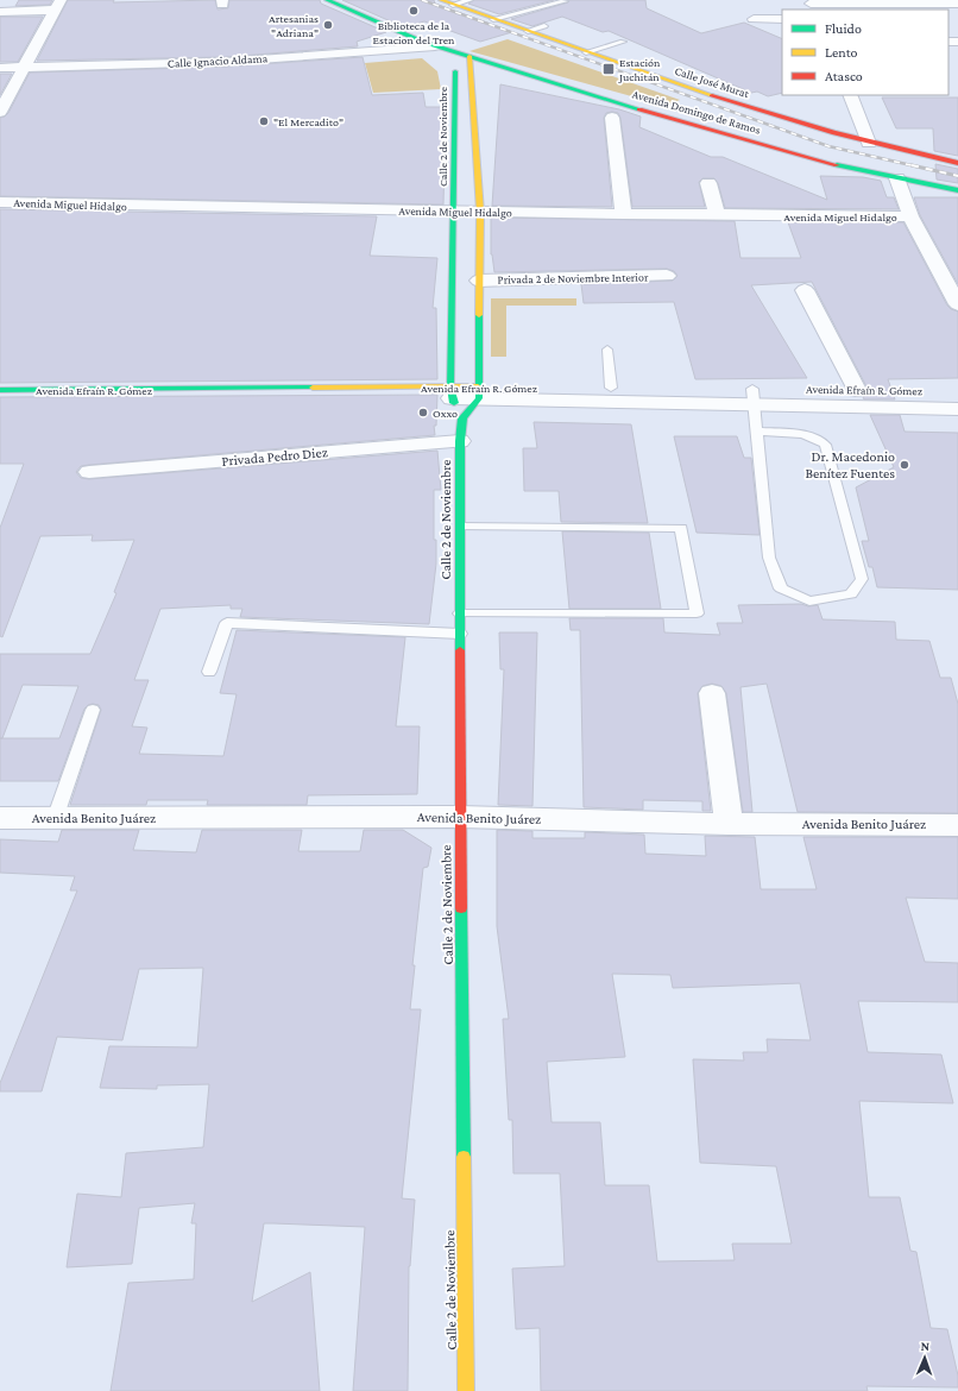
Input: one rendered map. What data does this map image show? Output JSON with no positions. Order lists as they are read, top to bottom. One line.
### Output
{"streets":{"street":["Calle Ignacio Aldama","Calle José Murat","Avenida Domingo de Ramos","Calle 2 de Noviembre","Avenida Miguel Hidalgo","Privada 2 de Noviembre Interior","Avenida Efraín R. Gómez","Privada Pedro Diez","Avenida Benito Juárez"]},"crossings":[["Calle Ignacio Aldama","Avenida Domingo de Ramos"],["Avenida Domingo de Ramos","Calle 2 de Noviembre"],["Calle 2 de Noviembre","Avenida Miguel Hidalgo"],["Calle 2 de Noviembre","Avenida Efraín R. Gómez"],["Calle 2 de Noviembre","Privada Pedro Diez"],["Calle 2 de Noviembre","Avenida Benito Juárez"]],"places":{"other":["Biblioteca de la Estacion del Tren","Artesanias \"Adriana\"","\"El Mercadito\"","Oxxo","Dr. Macedonio Benítez Fuentes"],"transit":["Estación Juchitán"]},"legend":["Fluido","Lento","Atasco"],"north":"top"}
